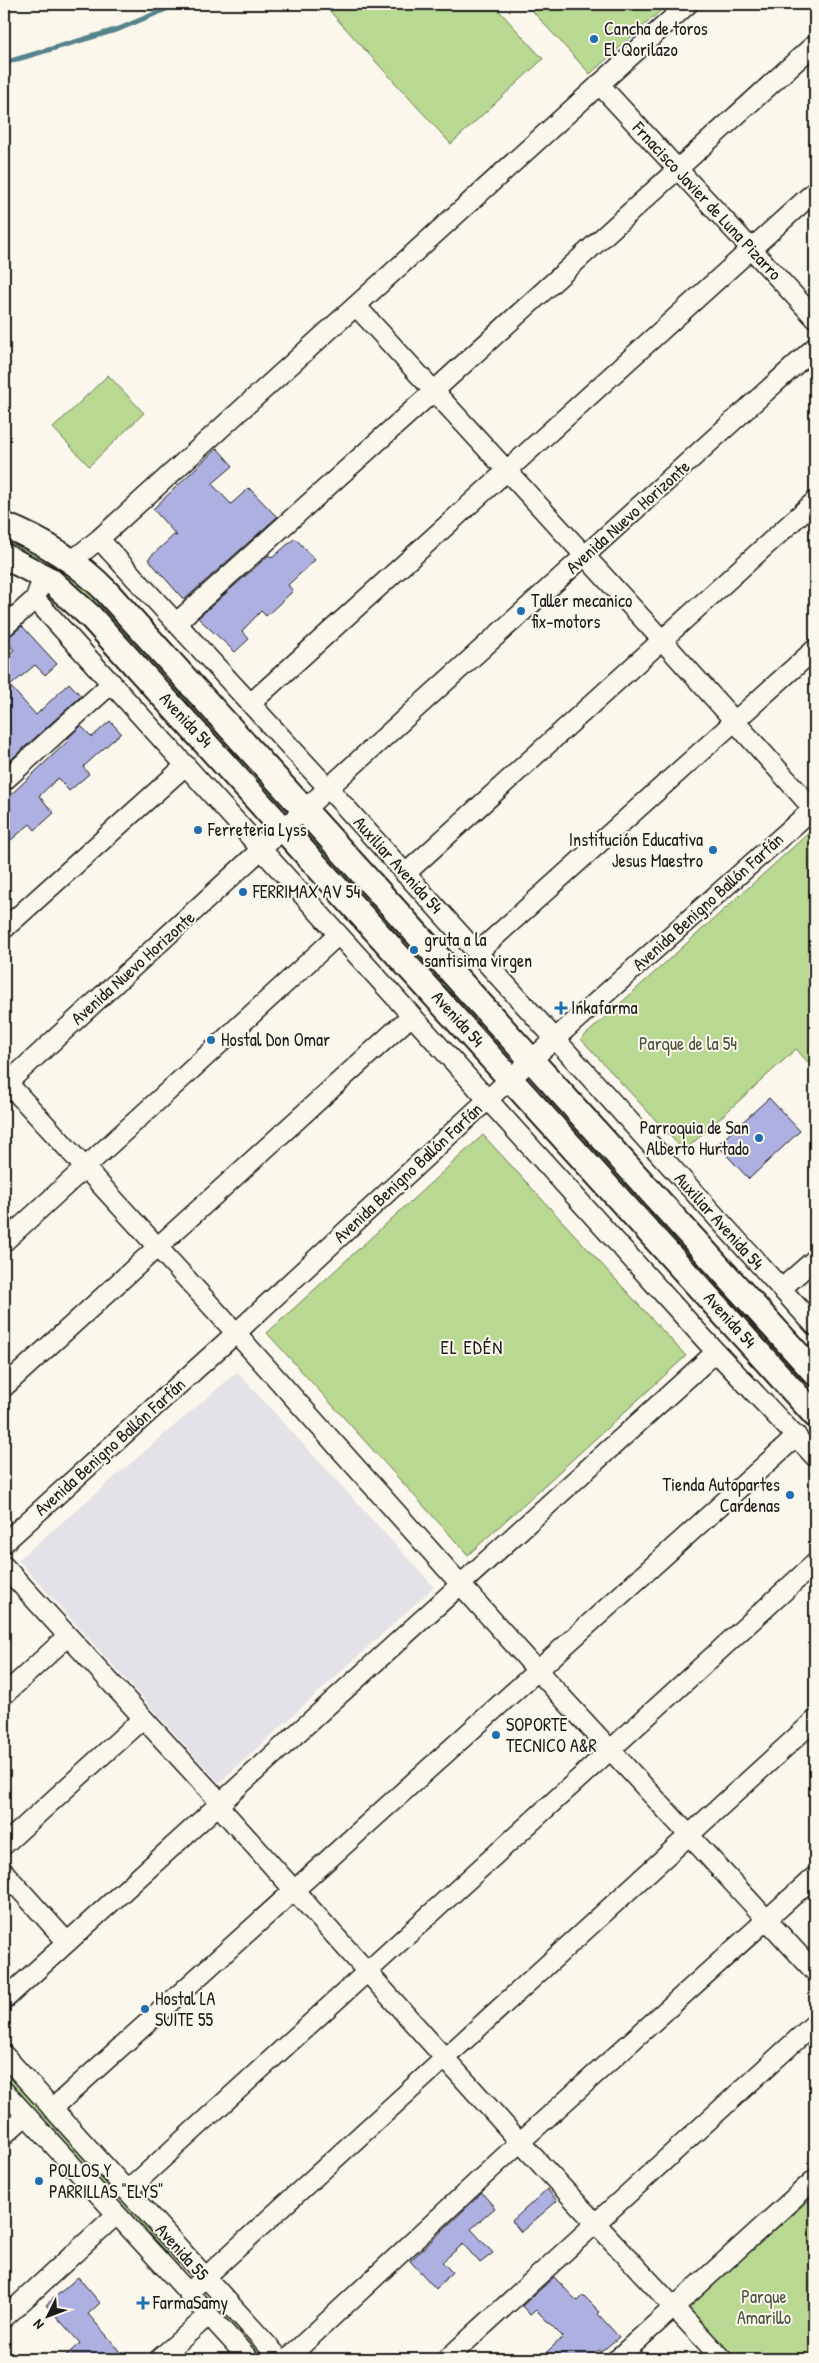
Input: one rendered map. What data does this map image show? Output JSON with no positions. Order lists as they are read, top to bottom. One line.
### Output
{"streets":{"main road":["Avenida 54"],"street":["Frnacisco Javier de Luna Pizarro","Avenida Nuevo Horizonte","Auxiliar Avenida 54","Avenida Benigno Ballón Farfán","Avenida 55"]},"crossings":[["Avenida Nuevo Horizonte","Avenida 54"],["Avenida Nuevo Horizonte","Auxiliar Avenida 54"],["Avenida 54","Avenida Benigno Ballón Farfán"],["Auxiliar Avenida 54","Avenida Benigno Ballón Farfán"]],"districts":["EL EDÉN"],"parks":["Parque de la 54","Parque Amarillo"],"places":{"other":["Cancha de toros El Qorilazo","Taller mecanico fix-motors","Ferreteria Lyss","Institución Educativa Jesus Maestro","FERRIMAX AV 54","gruta a la santisima virgen","Hostal Don Omar","Parroquia de San Alberto Hurtado","Tienda Autopartes Cardenas","SOPORTE TECNICO A&R","Hostal LA SUITE 55","POLLOS Y PARRILLAS \"ELYS\""],"health":["Inkafarma","FarmaSamy"]},"north":"bottom left"}
